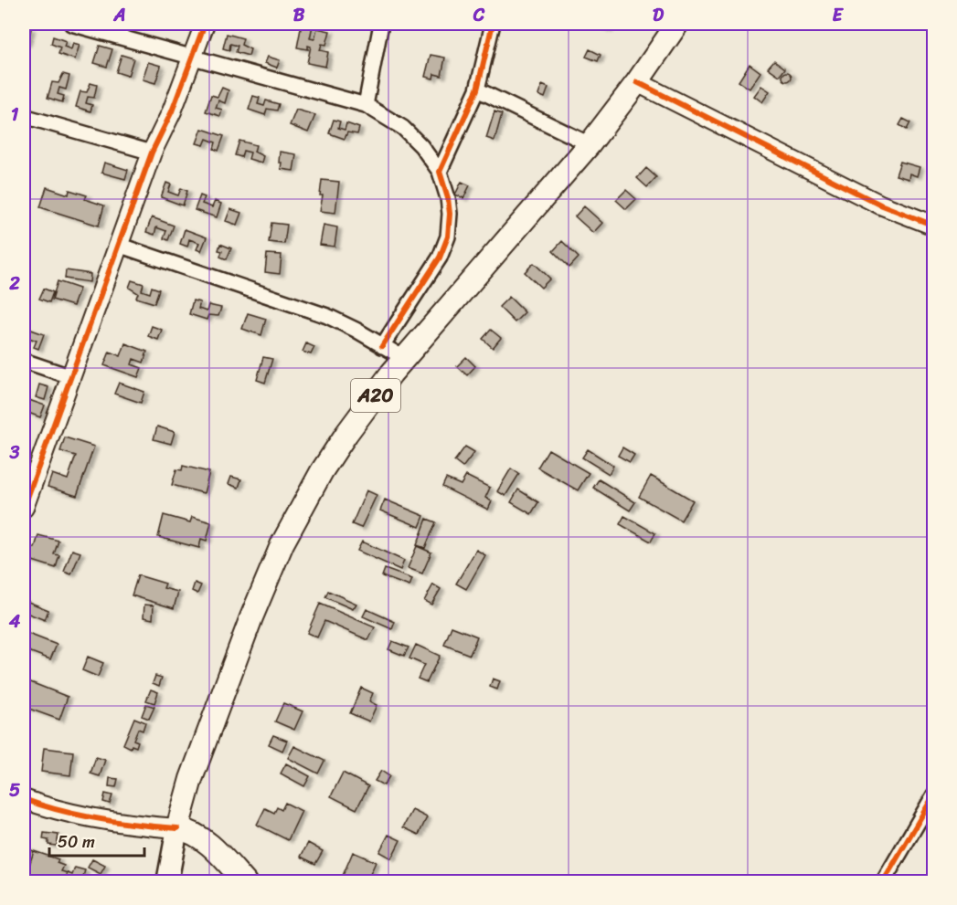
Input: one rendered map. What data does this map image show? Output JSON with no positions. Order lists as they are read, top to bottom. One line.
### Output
{"streets":{"main road":["A20"]},"scale_bar":"50 m","grid":{"columns":["A","B","C","D","E"],"rows":["1","2","3","4","5"]}}
